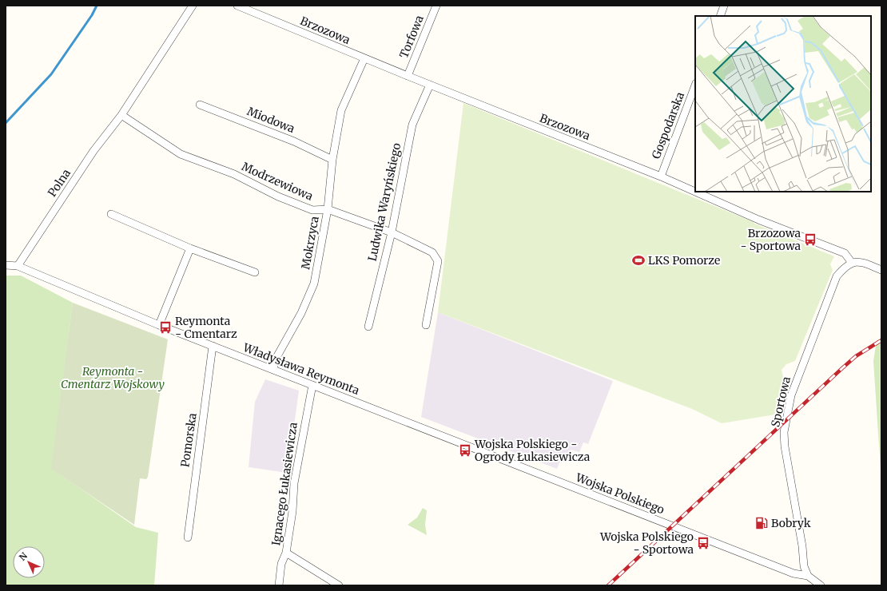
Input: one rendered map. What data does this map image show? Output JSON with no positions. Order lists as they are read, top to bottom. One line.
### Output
{"streets":{"street":["Brzozowa","Torfowa","Miodowa","Gospodarska","Modrzewiowa","Polna","Ludwika Waryńskiego","Mokrzyca","Władysława Reymonta","Sportowa","Pomorska","Ignacego Łukasiewicza","Wojska Polskiego"]},"crossings":[["Brzozowa","Torfowa"],["Brzozowa","Gospodarska"],["Brzozowa","Ludwika Waryńskiego"],["Brzozowa","Mokrzyca"],["Brzozowa","Sportowa"],["Miodowa","Mokrzyca"],["Modrzewiowa","Polna"],["Modrzewiowa","Ludwika Waryńskiego"],["Modrzewiowa","Mokrzyca"],["Polna","Władysława Reymonta"],["Mokrzyca","Władysława Reymonta"],["Władysława Reymonta","Pomorska"],["Władysława Reymonta","Ignacego Łukasiewicza"],["Władysława Reymonta","Wojska Polskiego"],["Sportowa","Wojska Polskiego"]],"parks":["Reymonta - Cmentarz Wojskowy"],"places":{"bus stop":["Brzozowa - Sportowa","Reymonta - Cmentarz","Wojska Polskiego - Ogrody Łukasiewicza","Wojska Polskiego - Sportowa"],"sports":["LKS Pomorze"],"fuel station":["Bobryk"]},"north":"top left"}
